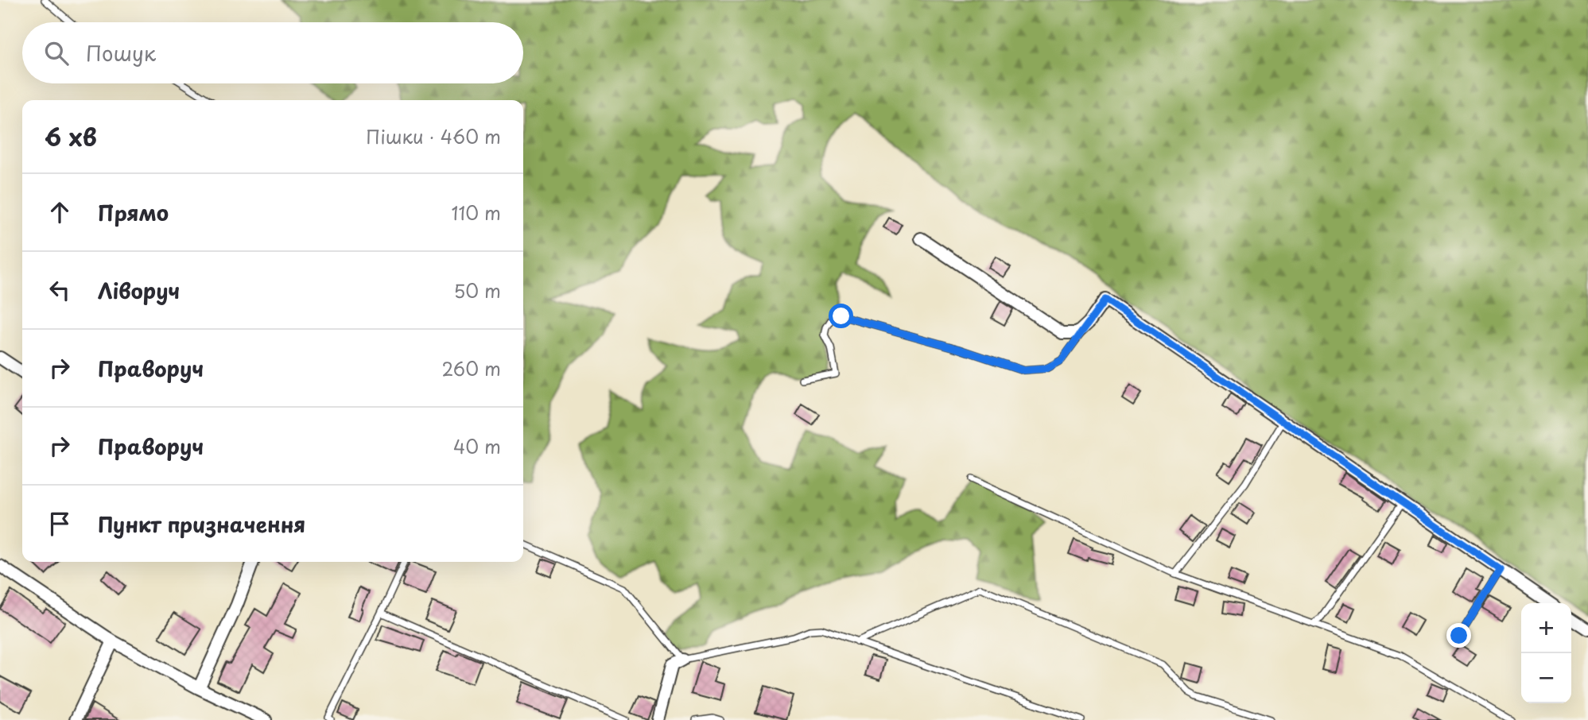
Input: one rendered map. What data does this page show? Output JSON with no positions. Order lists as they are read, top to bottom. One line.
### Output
{"page":{"search":"Пошук","heading":["6 хв","Пішки · 460 m"],"list":[["Прямо","110 m"],["Ліворуч","50 m"],["Праворуч","260 m"],["Праворуч","40 m"],"Пункт призначення"],"map_buttons":["+","−"]}}
